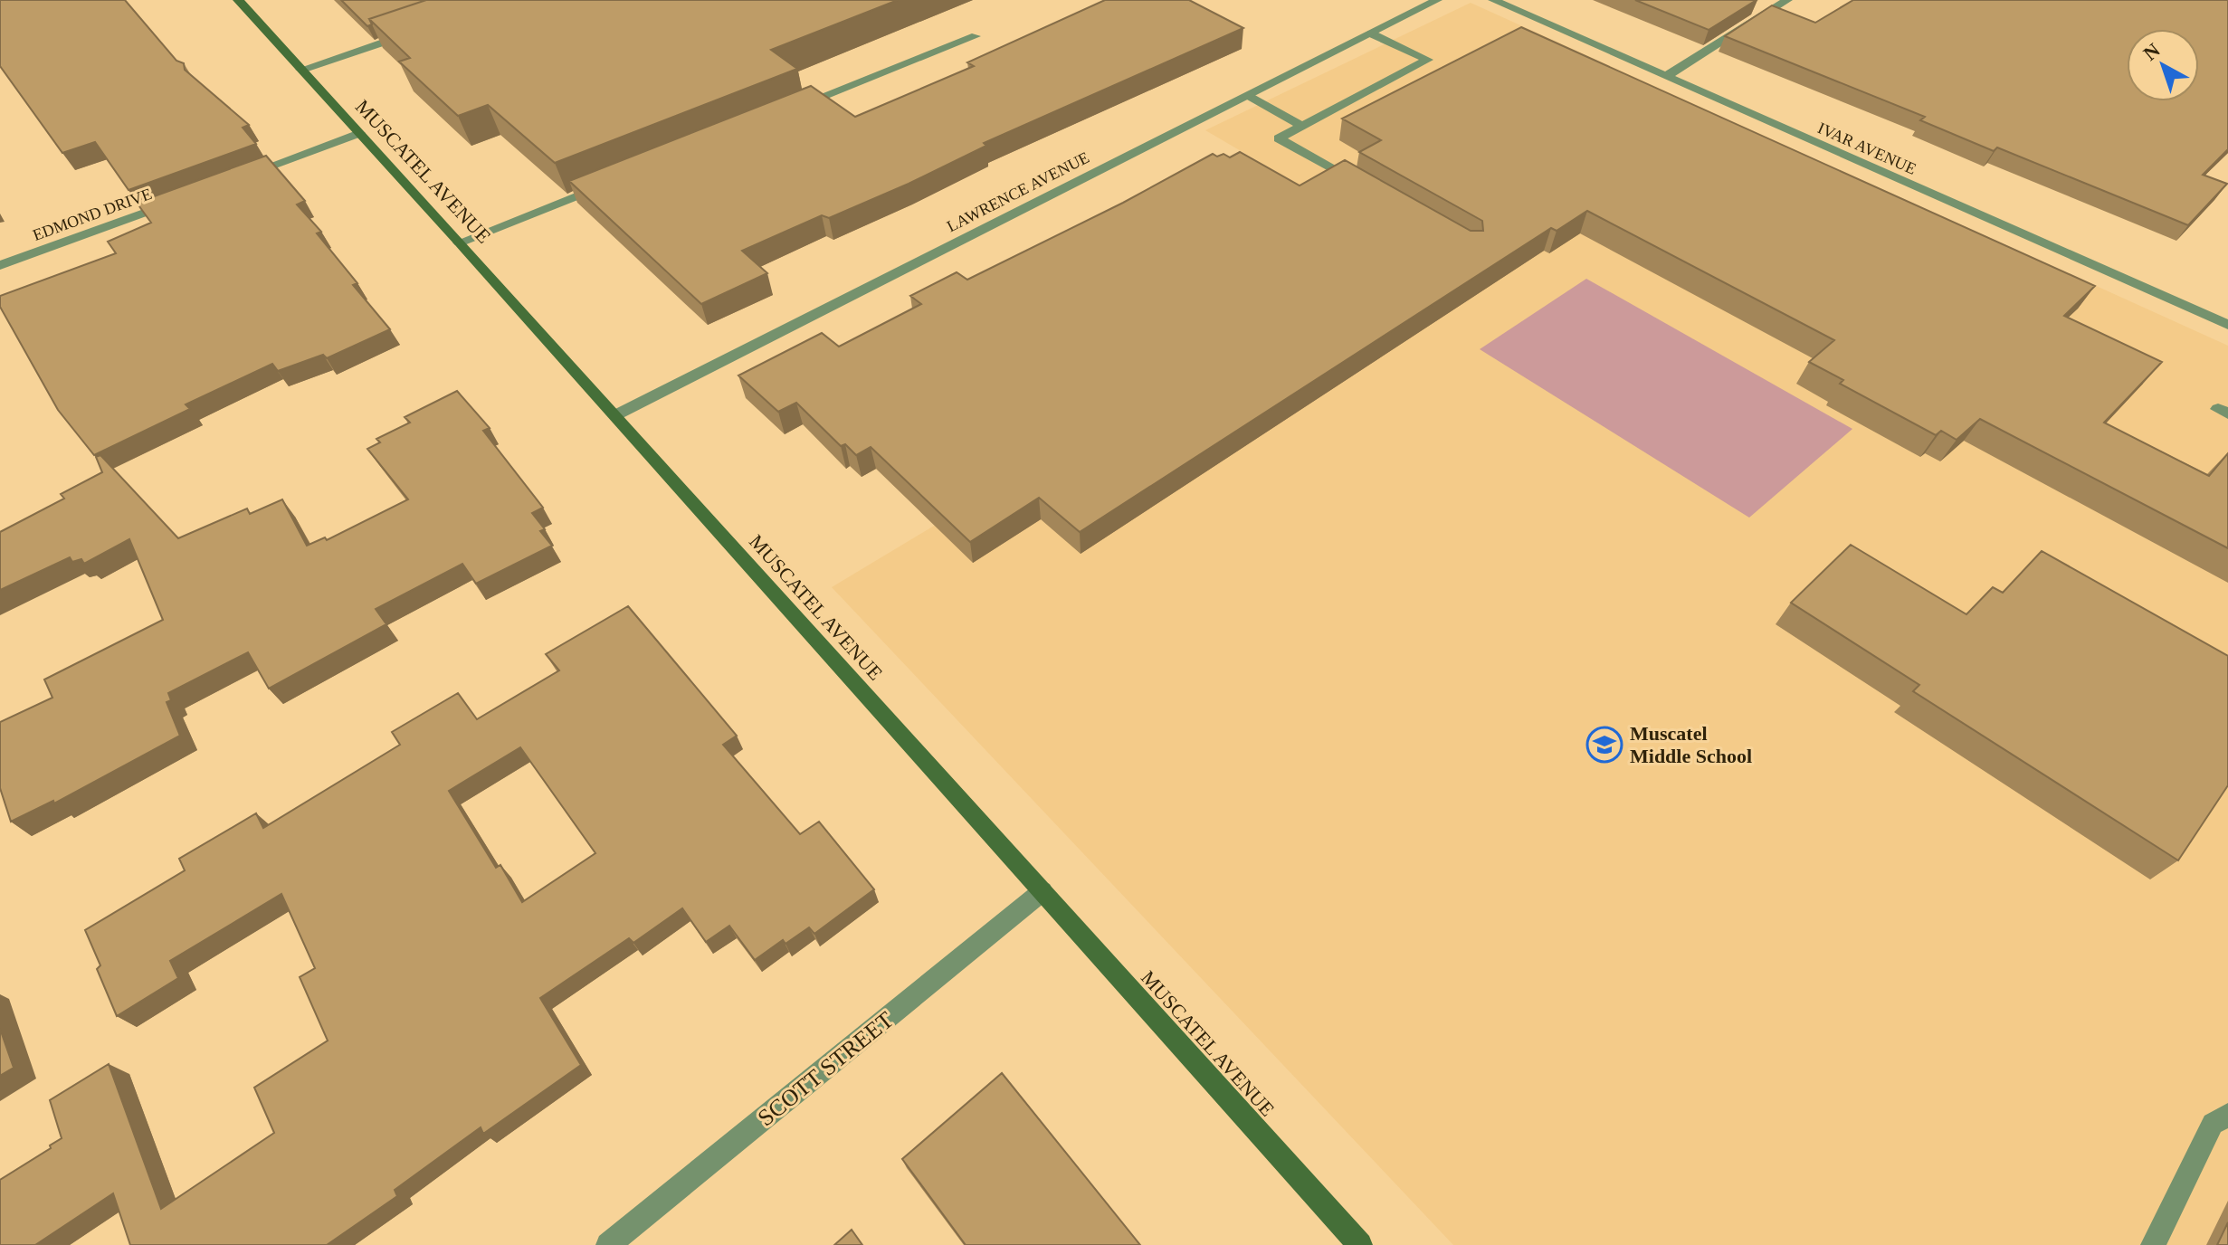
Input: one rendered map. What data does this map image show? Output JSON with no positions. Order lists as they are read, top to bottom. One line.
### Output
{"streets":{"street":["IVAR AVENUE","MUSCATEL AVENUE","LAWRENCE AVENUE","EDMOND DRIVE","SCOTT STREET"]},"crossings":[["MUSCATEL AVENUE","LAWRENCE AVENUE"],["MUSCATEL AVENUE","SCOTT STREET"]],"places":{"school or university":["Muscatel Middle School"]},"north":"top left"}
